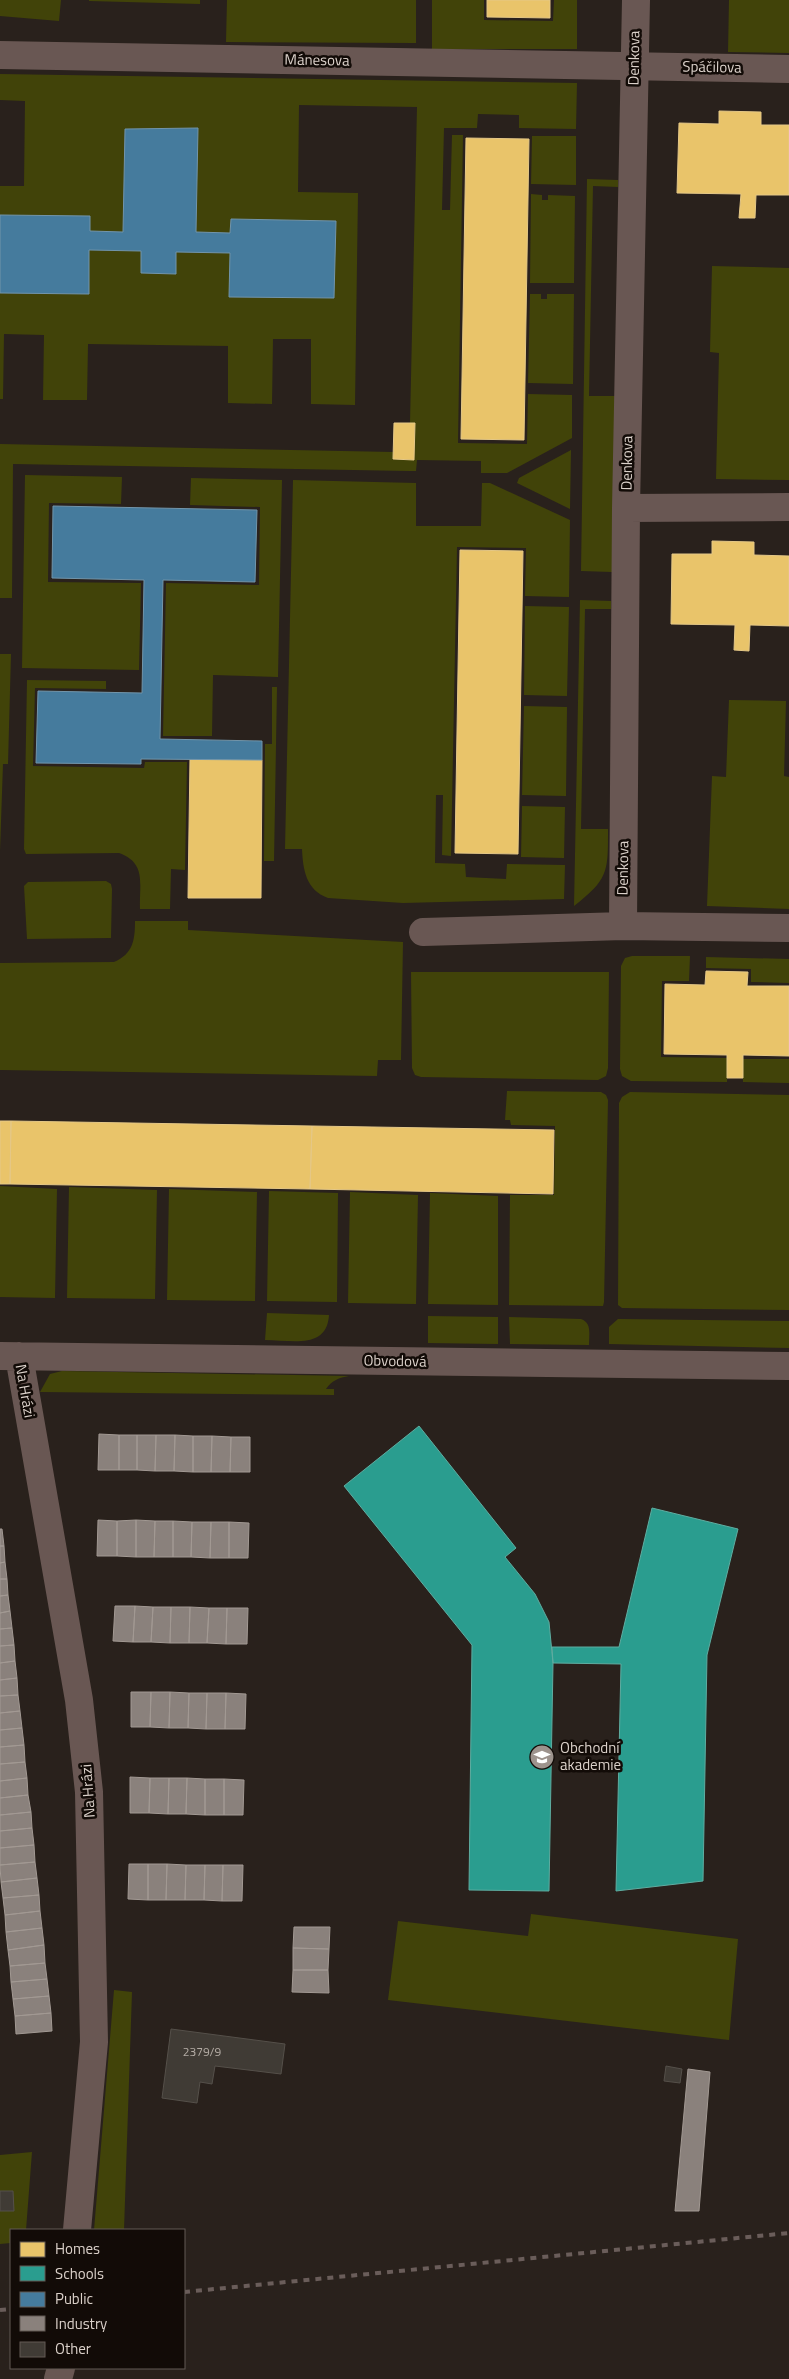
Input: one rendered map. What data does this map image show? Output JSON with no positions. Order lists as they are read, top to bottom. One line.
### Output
{"streets":{"street":["Denkova","Mánesova","Spáčilova","Obvodová","Na Hrázi"]},"crossings":[["Denkova","Mánesova"],["Denkova","Spáčilova"],["Mánesova","Spáčilova"],["Obvodová","Na Hrázi"]],"places":{"school or university":["Obchodní akademie"]},"house_numbers":["2379/9"],"legend":["Homes","Schools","Public","Industry","Other"]}
